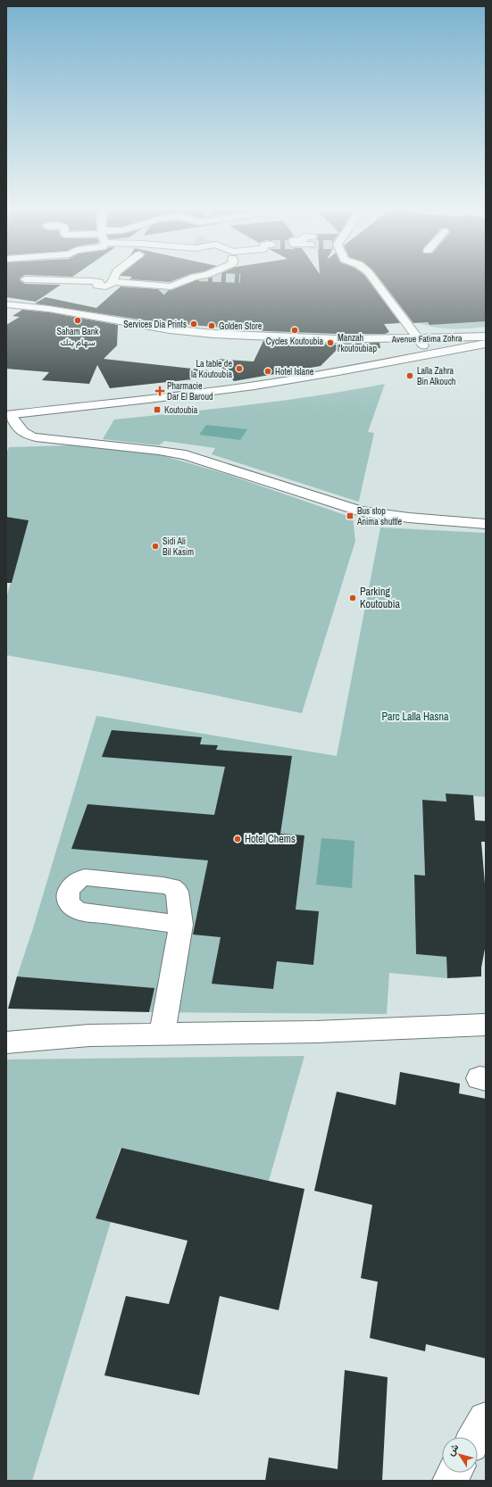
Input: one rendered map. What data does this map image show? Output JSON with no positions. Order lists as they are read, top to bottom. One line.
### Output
{"streets":{"street":["Avenue Fatima Zohra"]},"parks":["Parc Lalla Hasna"],"places":{"other":["Saham Bank سهام بنك","Services Dia Prints","Golden Store","Cycles Koutoubia","Manzah l'koutoubiap","La table de la Koutoubia","Hotel Islane","Lalla Zahra Bin Alkouch","Sidi Ali Bil Kasim","Parking Koutoubia","Hotel Chems"],"health":["Pharmacie Dar El Baroud"],"transit":["Koutoubia","Bus stop Anima shuttle"]},"north":"top left"}
